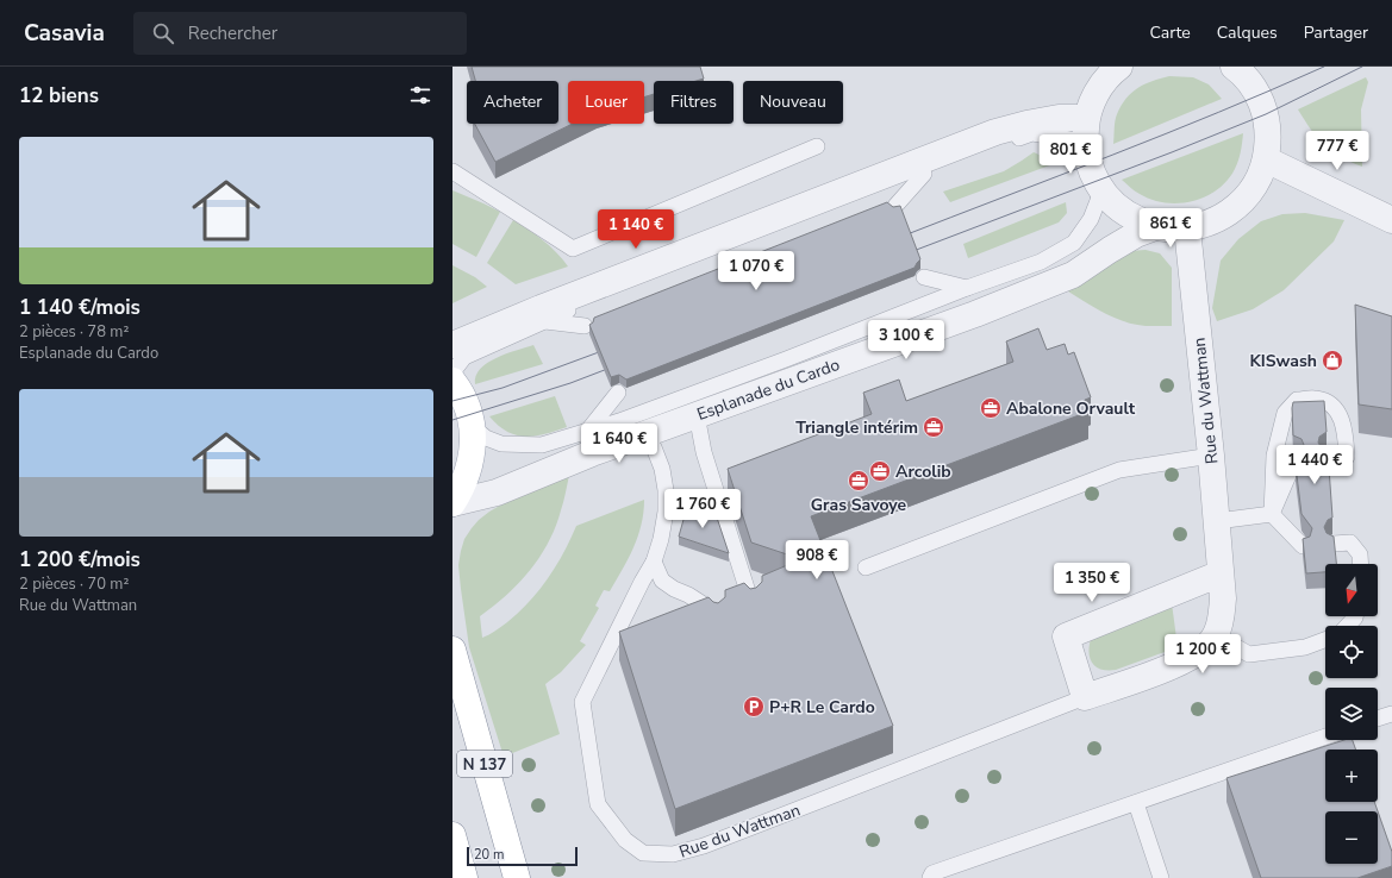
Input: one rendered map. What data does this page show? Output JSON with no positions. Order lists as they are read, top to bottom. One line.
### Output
{"streets":{"main road":["N 137"],"street":["Esplanade du Cardo","Rue du Wattman"]},"crossings":[["Esplanade du Cardo","Rue du Wattman"]],"places":{"shop":["KISwash"],"office":["Abalone Orvault","Triangle intérim","Arcolib","Gras Savoye"],"parking":["P+R Le Cardo"]},"scale_bar":"20 m","north":"bottom","page":{"header":"Casavia","search":"Rechercher","nav":["Carte","Calques","Partager"],"heading":"12 biens","chip":["Acheter","Louer","Filtres","Nouveau"],"list":[{"name":"1 140 €/mois","note":"2 pièces · 78 m² · Esplanade du Cardo"},{"name":"1 200 €/mois","note":"2 pièces · 70 m² · Rue du Wattman"}],"price":["777 €","801 €","861 €","1 140 €","1 070 €","3 100 €","1 640 €","1 440 €","1 760 €","908 €","1 350 €","1 200 €"],"map_buttons":["+","−"],"scale":"20 m"}}
